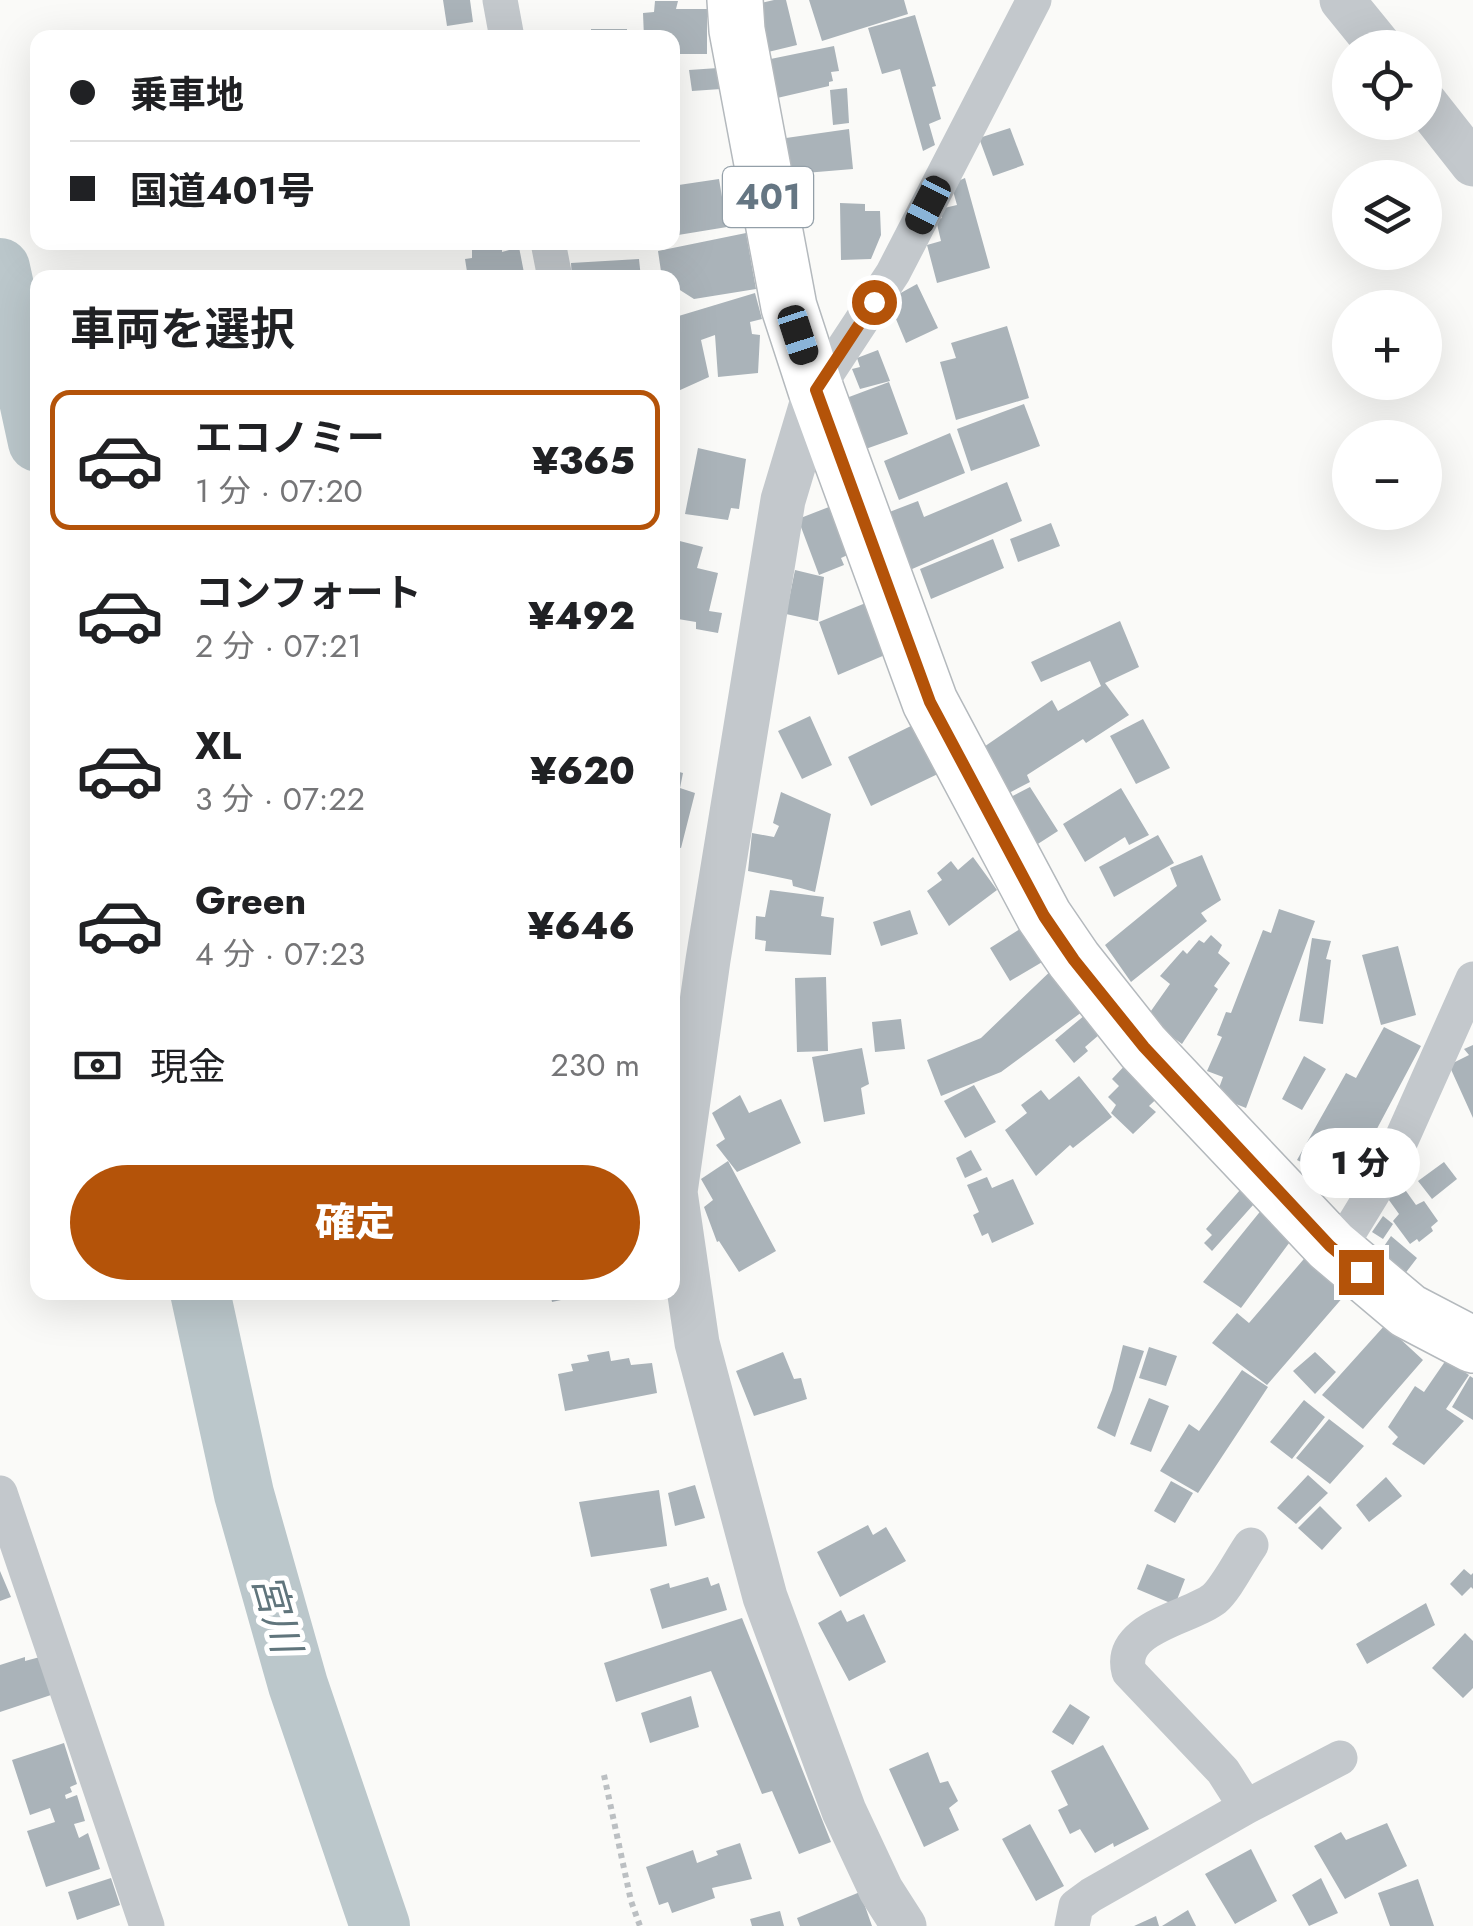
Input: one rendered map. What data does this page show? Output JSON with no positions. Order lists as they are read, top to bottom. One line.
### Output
{"streets":{"highway":["401"]},"water":["宮川"],"page":{"map_buttons":["+","−"],"banner":["乗車地","国道401号"],"heading":"車両を選択","list":[{"name":"エコノミー","note":"1 分 · 07:20","value":"¥365"},{"name":"コンフォート","note":"2 分 · 07:21","value":"¥492"},{"name":"XL","note":"3 分 · 07:22","value":"¥620"},{"name":"Green","note":"4 分 · 07:23","value":"¥646"}],"pay":["現金","230 m"],"bubble":"1 分","buttons":"確定"}}
